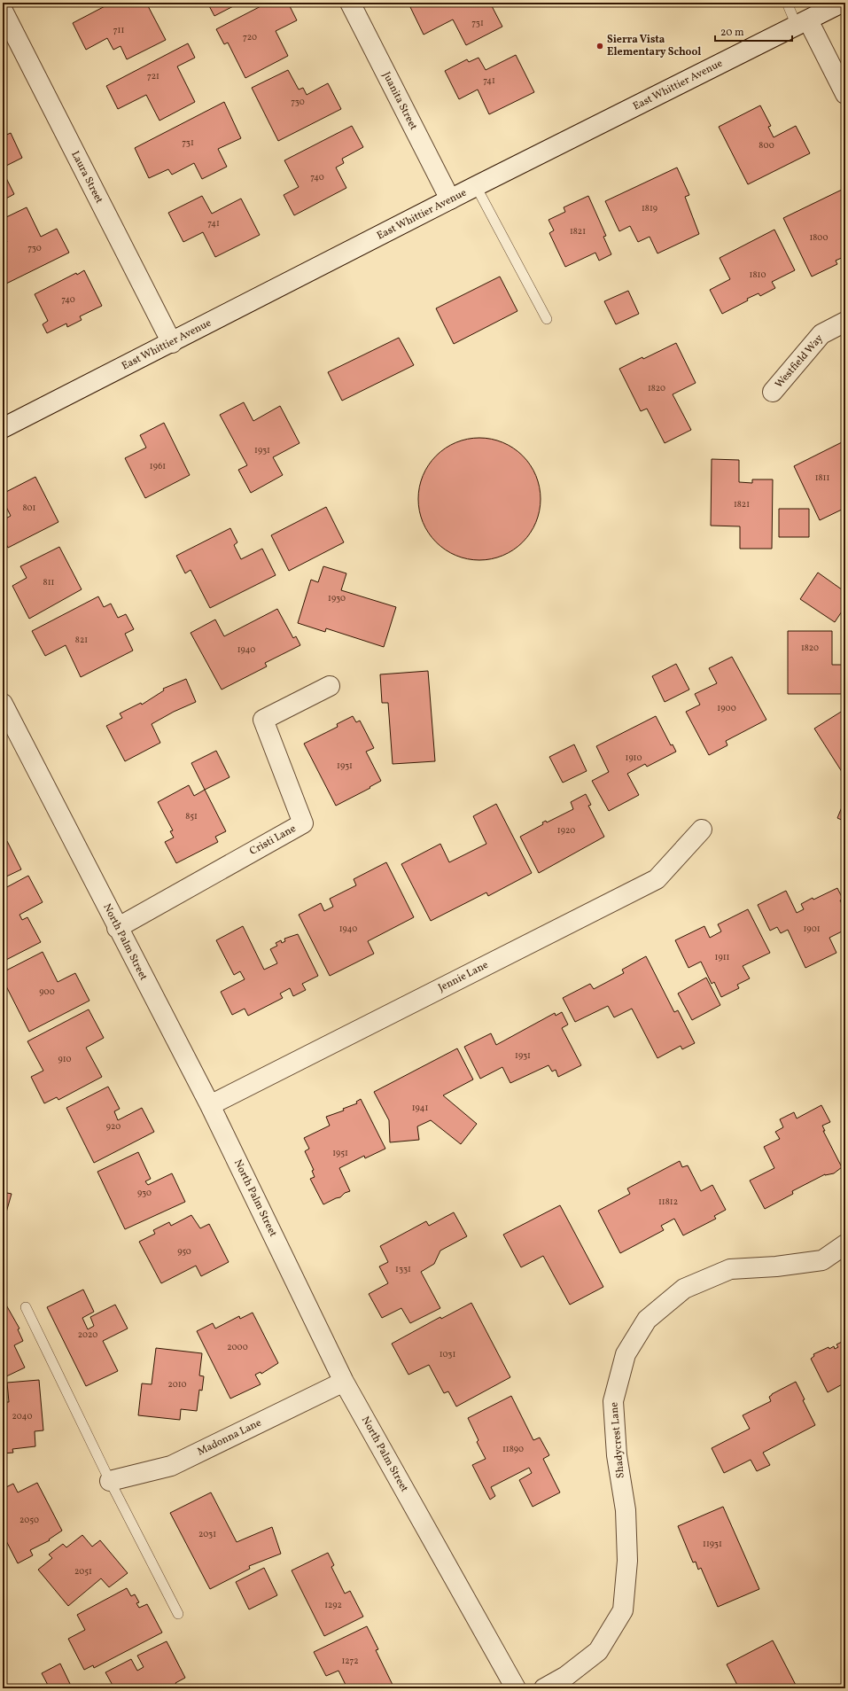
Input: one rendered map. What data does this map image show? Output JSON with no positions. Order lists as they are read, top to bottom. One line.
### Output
{"streets":{"street":["East Whittier Avenue","Juanita Street","Laura Street","Westfield Way","Cristi Lane","North Palm Street","Jennie Lane","Madonna Lane","Shadycrest Lane"]},"crossings":[["East Whittier Avenue","Juanita Street"],["East Whittier Avenue","Laura Street"],["Cristi Lane","North Palm Street"],["North Palm Street","Jennie Lane"],["North Palm Street","Madonna Lane"]],"places":["Sierra Vista Elementary School"],"house_numbers":["731","711","720","721","741","730","731","800","740","1819","741","1821","1800","730","1810","740","1820","1931","1961","1811","1821","801","811","1930","821","1820","1940","1900","1910","1931","851","1920","1940","1901","1911","900","1931","910","1941","920","1951","930","11812","950","1331","2020","2000","1031","2010","2040","11890","2050","2031","11931","2051","1292","1272"],"scale_bar":"20 m"}
